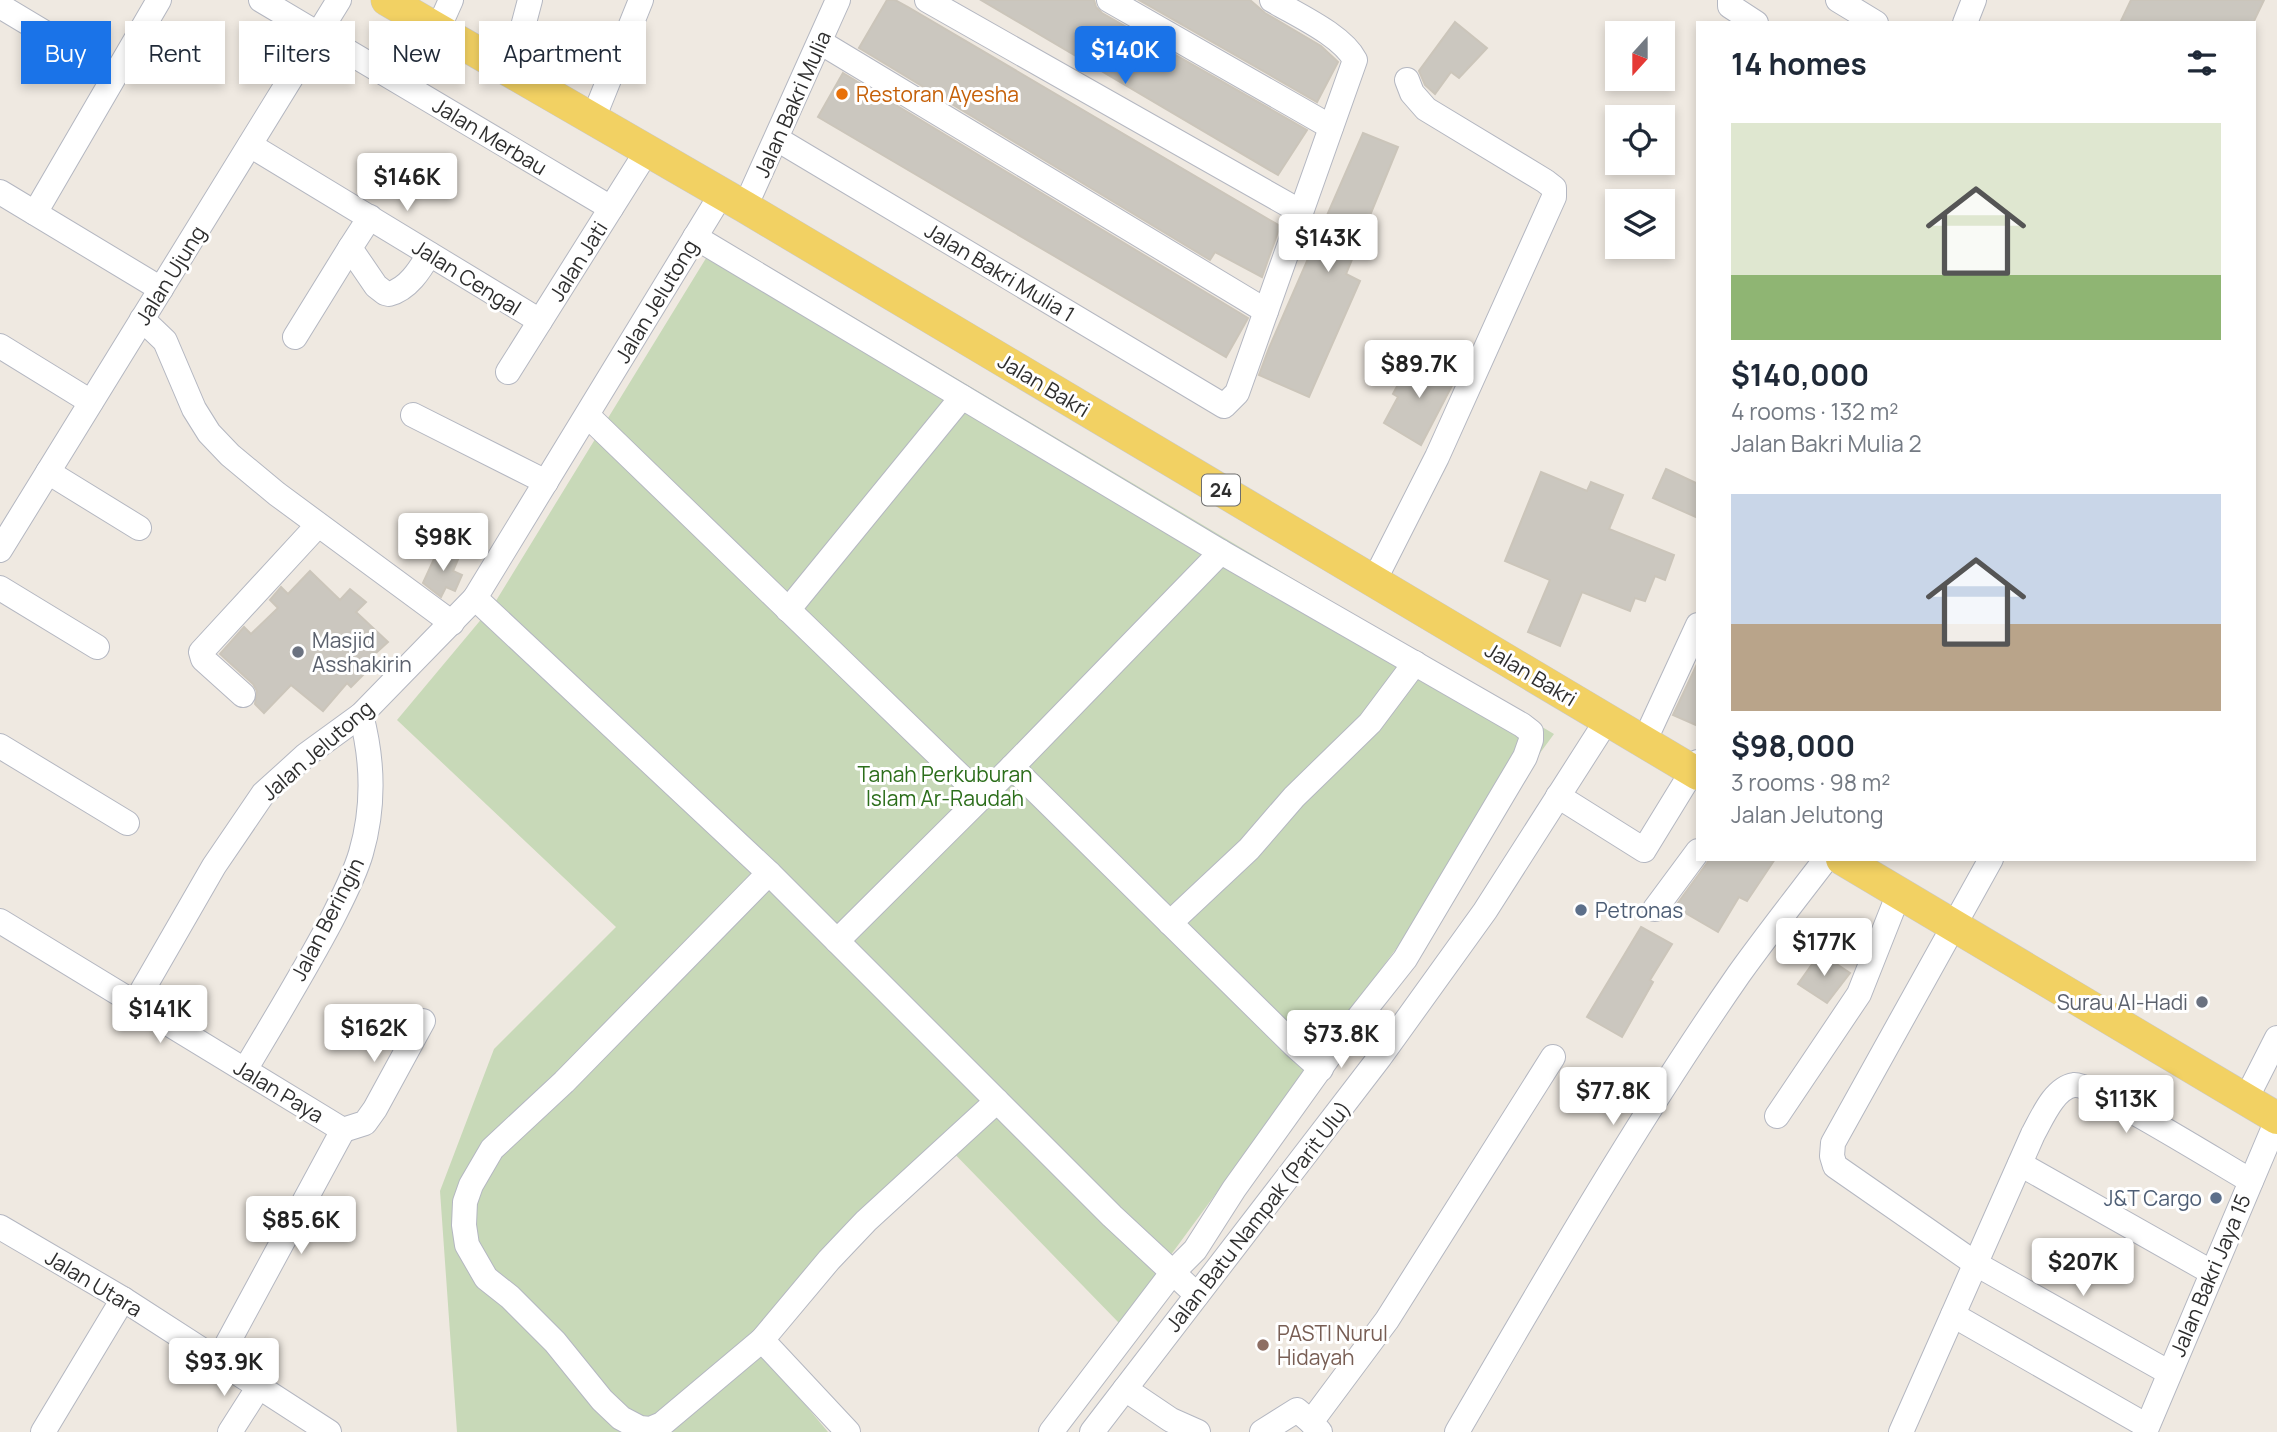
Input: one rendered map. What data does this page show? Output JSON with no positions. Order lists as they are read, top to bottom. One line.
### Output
{"streets":{"main road":["Jalan Bakri","24"],"street":["Jalan Bakri Mulia","Jalan Merbau","Jalan Jati","Jalan Bakri Mulia 1","Jalan Ujung","Jalan Cengal","Jalan Jelutong","Jalan Beringin","Jalan Paya","Jalan Batu Nampak (Parit Ulu)","Jalan Bakri Jaya 15","Jalan Utara"]},"crossings":[["Jalan Bakri Mulia","Jalan Bakri Mulia 1"],["Jalan Bakri Mulia","Jalan Jelutong"],["Jalan Bakri Mulia","Jalan Bakri"],["Jalan Merbau","Jalan Jati"],["Jalan Jati","Jalan Cengal"],["Jalan Jati","Jalan Bakri"],["Jalan Ujung","Jalan Cengal"],["Jalan Jelutong","Jalan Bakri"],["Jalan Jelutong","Jalan Beringin"],["Jalan Jelutong","Jalan Paya"],["Jalan Bakri","Jalan Batu Nampak (Parit Ulu)"],["Jalan Beringin","Jalan Paya"]],"parks":["Tanah Perkuburan Islam Ar-Raudah"],"places":["Restoran Ayesha","Masjid Asshakirin","Petronas","Surau Al-Hadi","J&T Cargo","PASTI Nurul Hidayah"],"north":"bottom","page":{"chip":["Buy","Rent","Filters","New","Apartment"],"heading":"14 homes","price":["$140K","$146K","$143K","$89.7K","$98K","$177K","$141K","$162K","$73.8K","$77.8K","$113K","$85.6K","$207K","$93.9K"],"list":[{"name":"$140,000","note":"4 rooms · 132 m² · Jalan Bakri Mulia 2"},{"name":"$98,000","note":"3 rooms · 98 m² · Jalan Jelutong"}]}}
